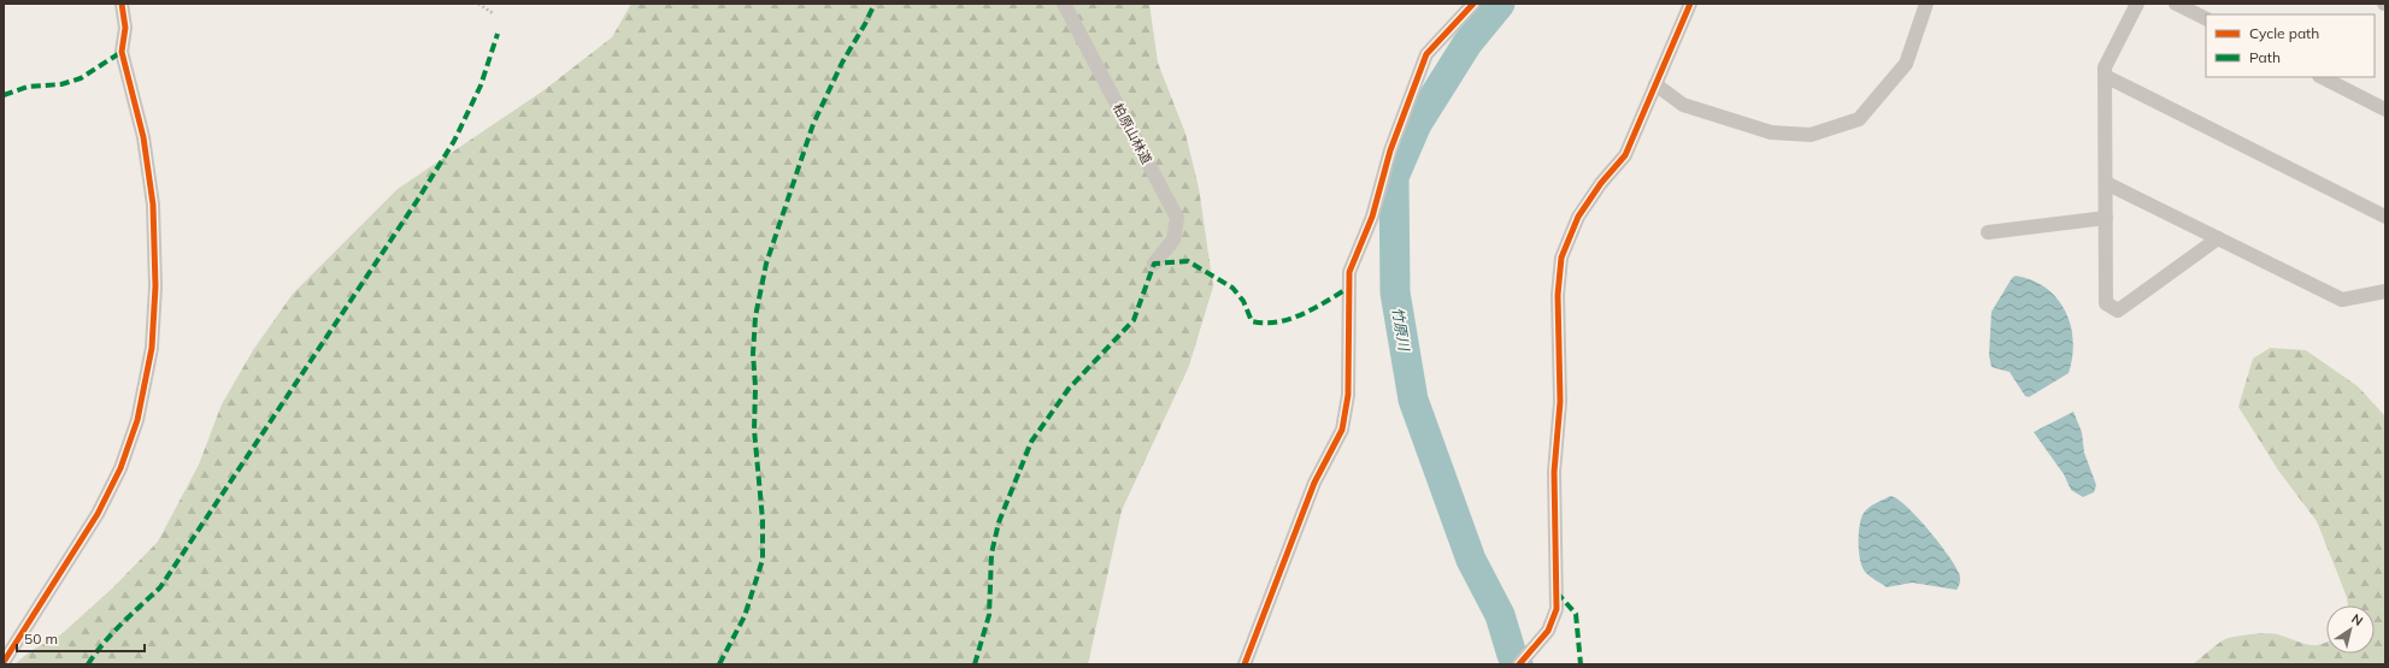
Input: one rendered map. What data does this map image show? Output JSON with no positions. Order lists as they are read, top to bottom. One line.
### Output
{"streets":{"street":["柏原山林道"]},"water":["竹原川"],"legend":["Cycle path","Path"],"scale_bar":"50 m","north":"top right"}
